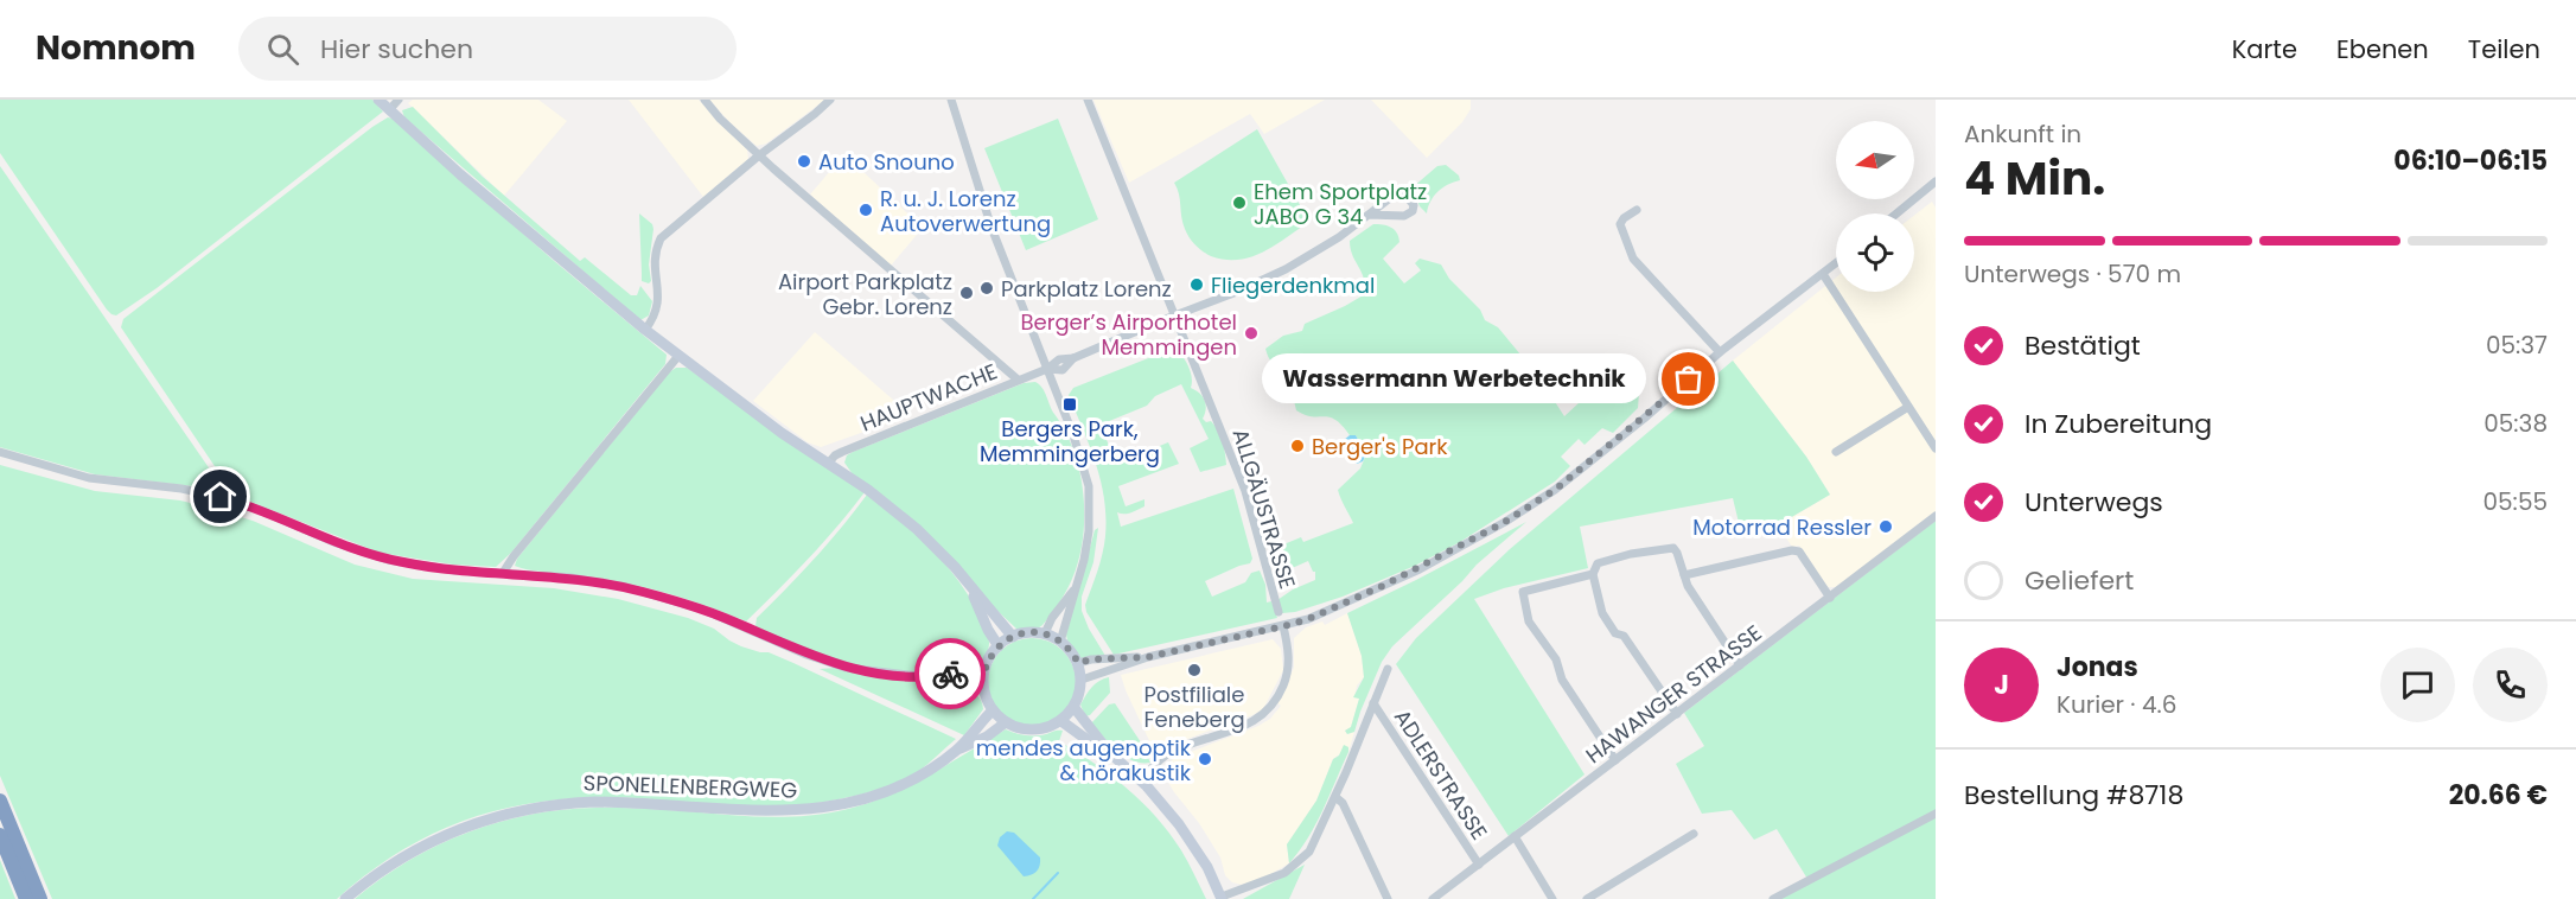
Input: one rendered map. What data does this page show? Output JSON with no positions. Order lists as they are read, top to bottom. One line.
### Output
{"streets":{"street":["HAUPTWACHE","ALLGÄUSTRASSE","HAWANGER STRASSE","ADLERSTRASSE","SPONELLENBERGWEG"]},"crossings":[["HAUPTWACHE","ALLGÄUSTRASSE"],["HAWANGER STRASSE","ADLERSTRASSE"]],"places":{"other":["Auto Snouno","Ehem Sportplatz JABO G 34","R. u. J. Lorenz Autoverwertung","Fliegerdenkmal","Parkplatz Lorenz","Airport Parkplatz Gebr. Lorenz","Berger’s Airporthotel Memmingen","Wassermann Werbetechnik","Berger's Park","Motorrad Ressler","Postfiliale Feneberg","mendes augenoptik & hörakustik"],"transit":["Bergers Park, Memmingerberg"]},"north":"left","page":{"header":"Nomnom","search":"Hier suchen","nav":["Karte","Ebenen","Teilen"],"heading":["4 Min.","Ankunft in","06:10–06:15"],"panel":["Jonas","Kurier · 4.6","Bestellung #8718","20.66 €"],"bar":"Unterwegs · 570 m","list":[["Bestätigt","05:37"],["In Zubereitung","05:38"],["Unterwegs","05:55"],"Geliefert"],"bubble":"Wassermann Werbetechnik","round":"J"}}
